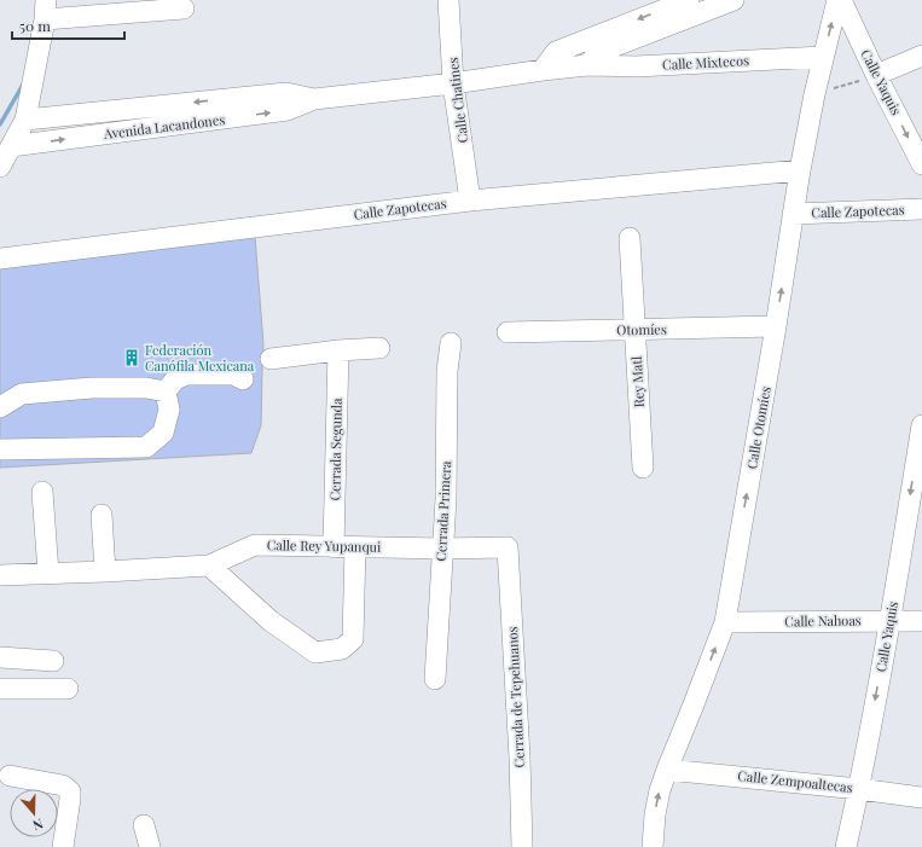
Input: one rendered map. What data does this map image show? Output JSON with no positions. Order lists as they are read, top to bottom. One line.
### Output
{"streets":{"street":["Calle Mixtecos","Calle Yaquis","Calle Chatines","Avenida Lacandones","Calle Zapotecas","Otomíes","Rey Matl","Calle Otomíes","Cerrada Segunda","Cerrada Primera","Calle Rey Yupanqui","Calle Nahoas","Cerrada de Tepehuanos","Calle Zempoaltecas"]},"crossings":[["Calle Mixtecos","Avenida Lacandones"],["Calle Mixtecos","Calle Otomíes"],["Calle Yaquis","Calle Otomíes"],["Calle Yaquis","Calle Nahoas"],["Calle Yaquis","Calle Zempoaltecas"],["Calle Chatines","Avenida Lacandones"],["Calle Chatines","Calle Zapotecas"],["Calle Zapotecas","Calle Otomíes"],["Otomíes","Rey Matl"],["Otomíes","Calle Otomíes"],["Calle Otomíes","Calle Nahoas"],["Calle Otomíes","Calle Zempoaltecas"],["Cerrada Segunda","Calle Rey Yupanqui"],["Cerrada Primera","Calle Rey Yupanqui"],["Calle Rey Yupanqui","Cerrada de Tepehuanos"]],"one_way":["Calle Yaquis","Calle Otomíes"],"places":{"building":["Federación Canófila Mexicana"]},"scale_bar":"50 m","north":"bottom"}
